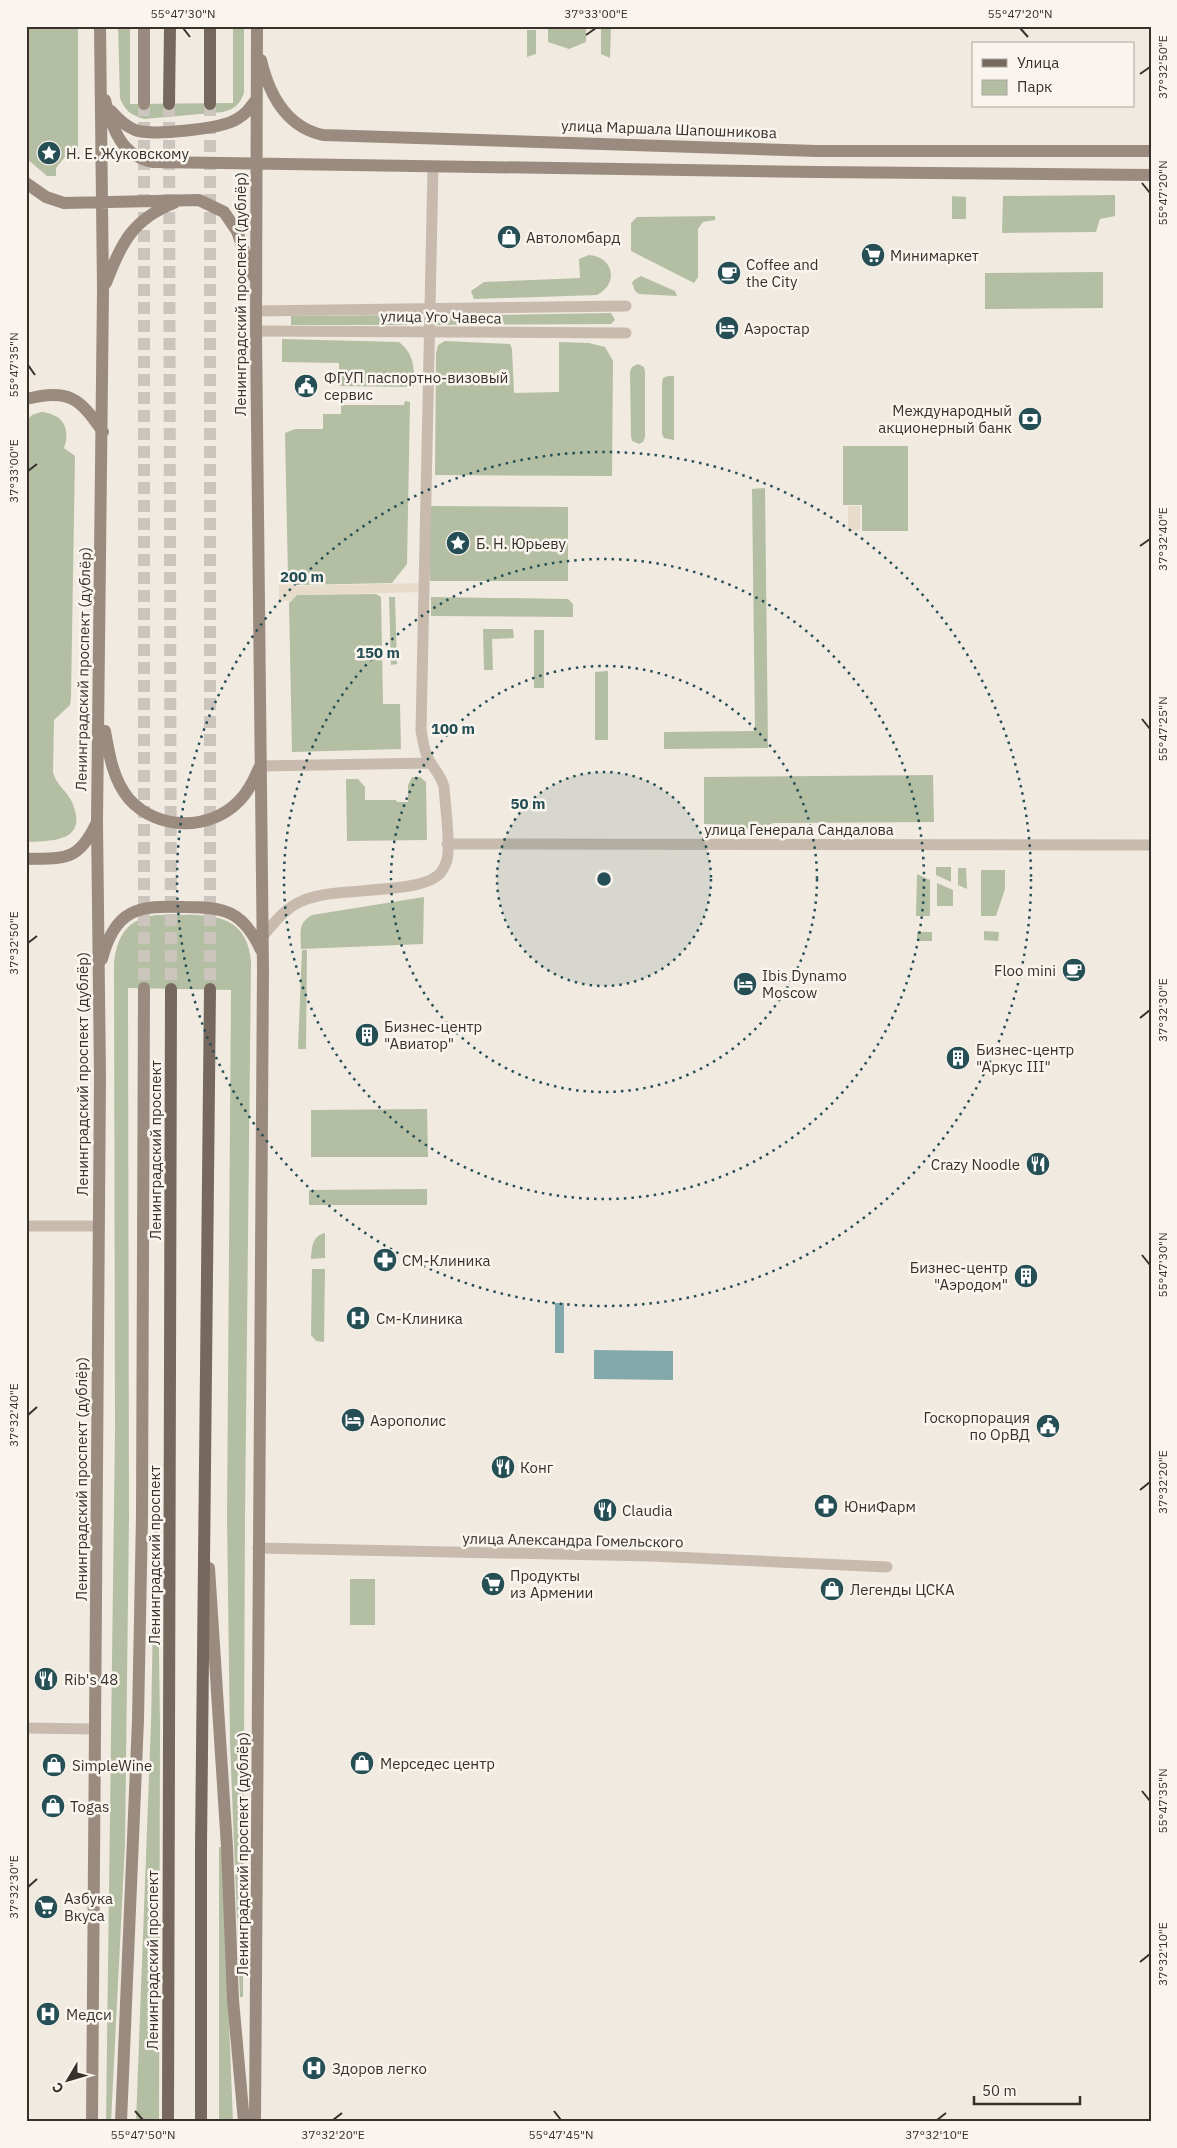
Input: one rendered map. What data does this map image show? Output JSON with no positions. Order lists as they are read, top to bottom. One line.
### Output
{"streets":{"main road":["улица Маршала Шапошникова","Ленинградский проспект (дублёр)","Ленинградский проспект"],"street":["улица Уго Чавеса","улица Генерала Сандалова","улица Александра Гомельского"]},"crossings":[["улица Маршала Шапошникова","Ленинградский проспект (дублёр)"],["Ленинградский проспект (дублёр)","улица Уго Чавеса"],["Ленинградский проспект (дублёр)","улица Александра Гомельского"]],"places":{"place":["Н. Е. Жуковскому","Б. Н. Юрьеву"],"shop":["Автоломбард","Легенды ЦСКА","Мерседес центр","SimpleWine","Togas"],"supermarket":["Минимаркет","Продукты из Армении","Азбука Вкуса"],"cafe":["Coffee and the City","Floo mini"],"hotel":["Аэростар","Ibis Dynamo Moscow","Аэрополис"],"public building":["ФГУП паспортно-визовый сервис","Госкорпорация по ОрВД"],"bank":["Международный акционерный банк"],"building":["Бизнес-центр \"Авиатор\"","Бизнес-центр \"Аркус III\"","Бизнес-центр \"Аэродом\""],"restaurant":["Crazy Noodle","Конг","Claudia","Rib's 48"],"pharmacy":["СМ-Клиника","ЮниФарм"],"hospital":["См-Клиника","Медси","Здоров легко"]},"legend":["Улица","Парк"],"scale_bar":"50 m","north":"bottom left","coordinates":["55°47'30\"N","37°33'00\"E","55°47'20\"N","37°32'50\"E","55°47'35\"N","37°32'40\"E","55°47'25\"N","37°32'30\"E","37°32'20\"E","37°32'10\"E","55°47'50\"N","55°47'45\"N"],"rings":["200 m","150 m","100 m","50 m"]}
